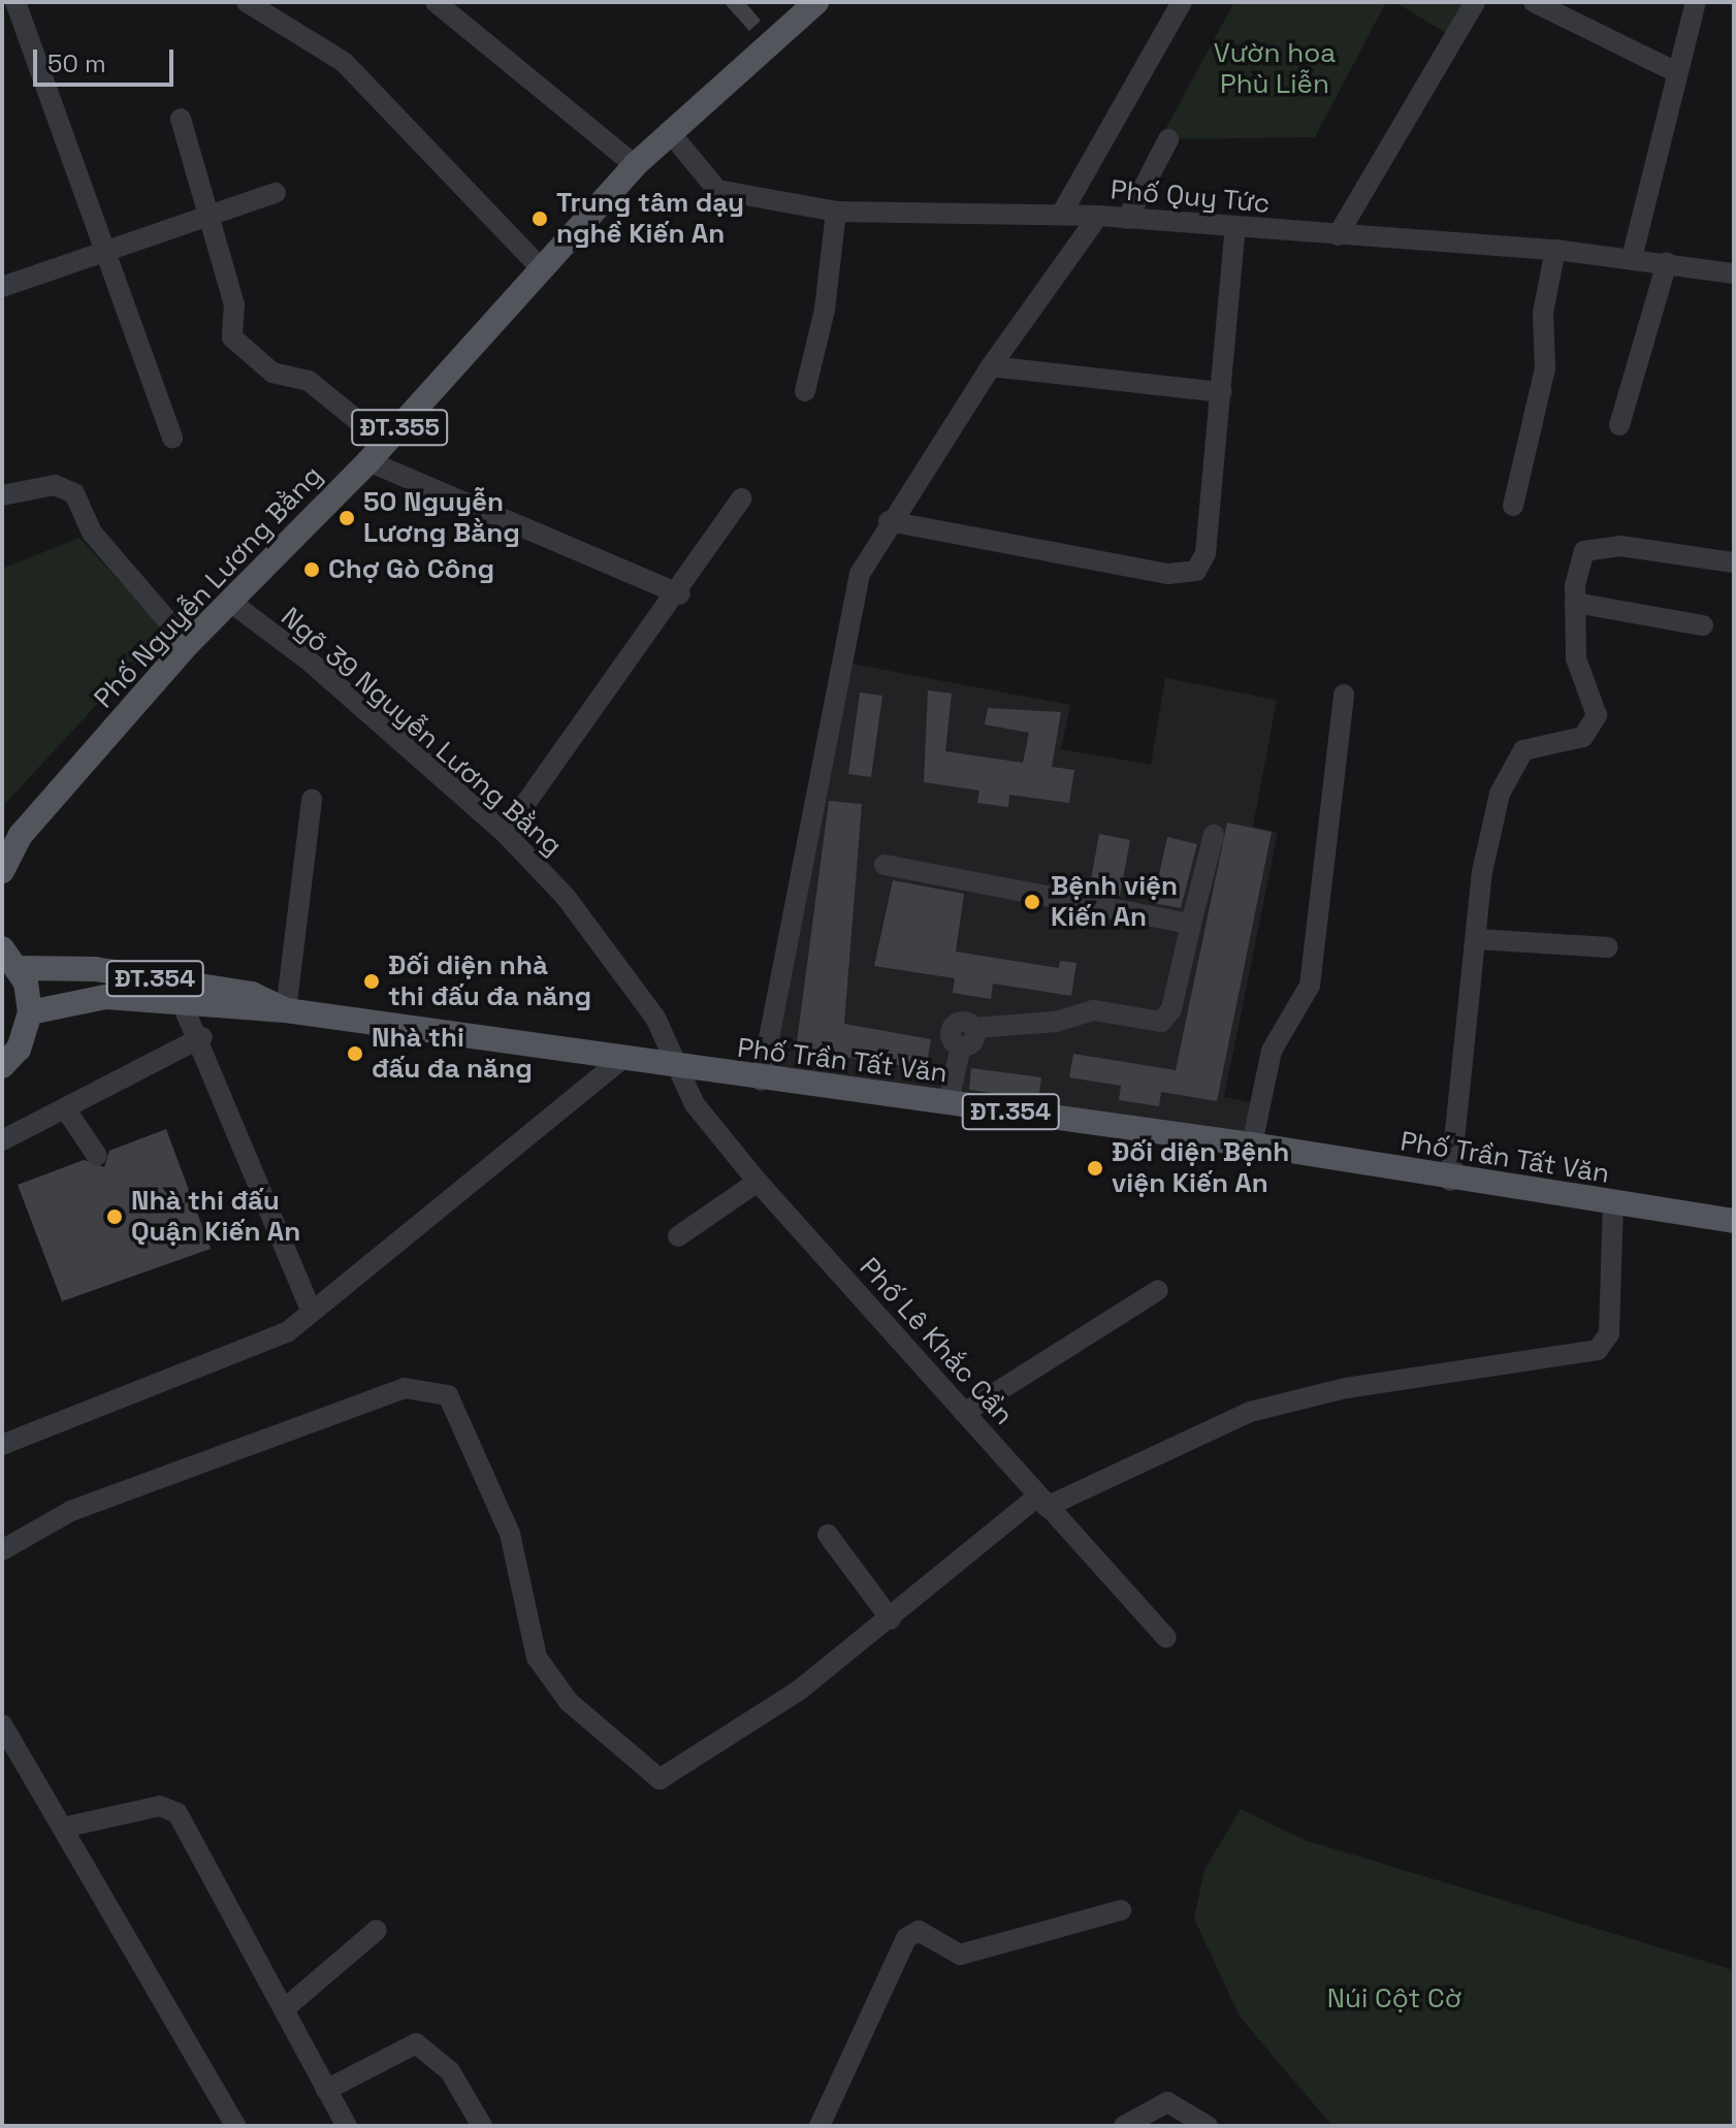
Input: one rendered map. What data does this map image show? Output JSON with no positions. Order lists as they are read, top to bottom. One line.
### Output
{"streets":{"main road":["ĐT.355","Phố Nguyễn Lương Bằng","ĐT.354","Phố Trần Tất Văn"],"street":["Phố Quy Tức","Ngõ 39 Nguyễn Lương Bằng","Phố Lê Khắc Cần"]},"crossings":[["Phố Quy Tức","Phố Nguyễn Lương Bằng"],["Phố Nguyễn Lương Bằng","Ngõ 39 Nguyễn Lương Bằng"],["Ngõ 39 Nguyễn Lương Bằng","Phố Trần Tất Văn"],["Ngõ 39 Nguyễn Lương Bằng","Phố Lê Khắc Cần"],["Phố Trần Tất Văn","Phố Lê Khắc Cần"]],"parks":["Vườn hoa Phù Liễn","Núi Cột Cờ"],"places":["Trung tâm dạy nghề Kiến An","50 Nguyễn Lương Bằng","Chợ Gò Công","Bệnh viện Kiến An","Đối diện nhà thi đấu đa năng","Nhà thi đấu đa năng","Đối diện Bệnh viện Kiến An","Nhà thi đấu Quận Kiến An"],"scale_bar":"50 m"}
